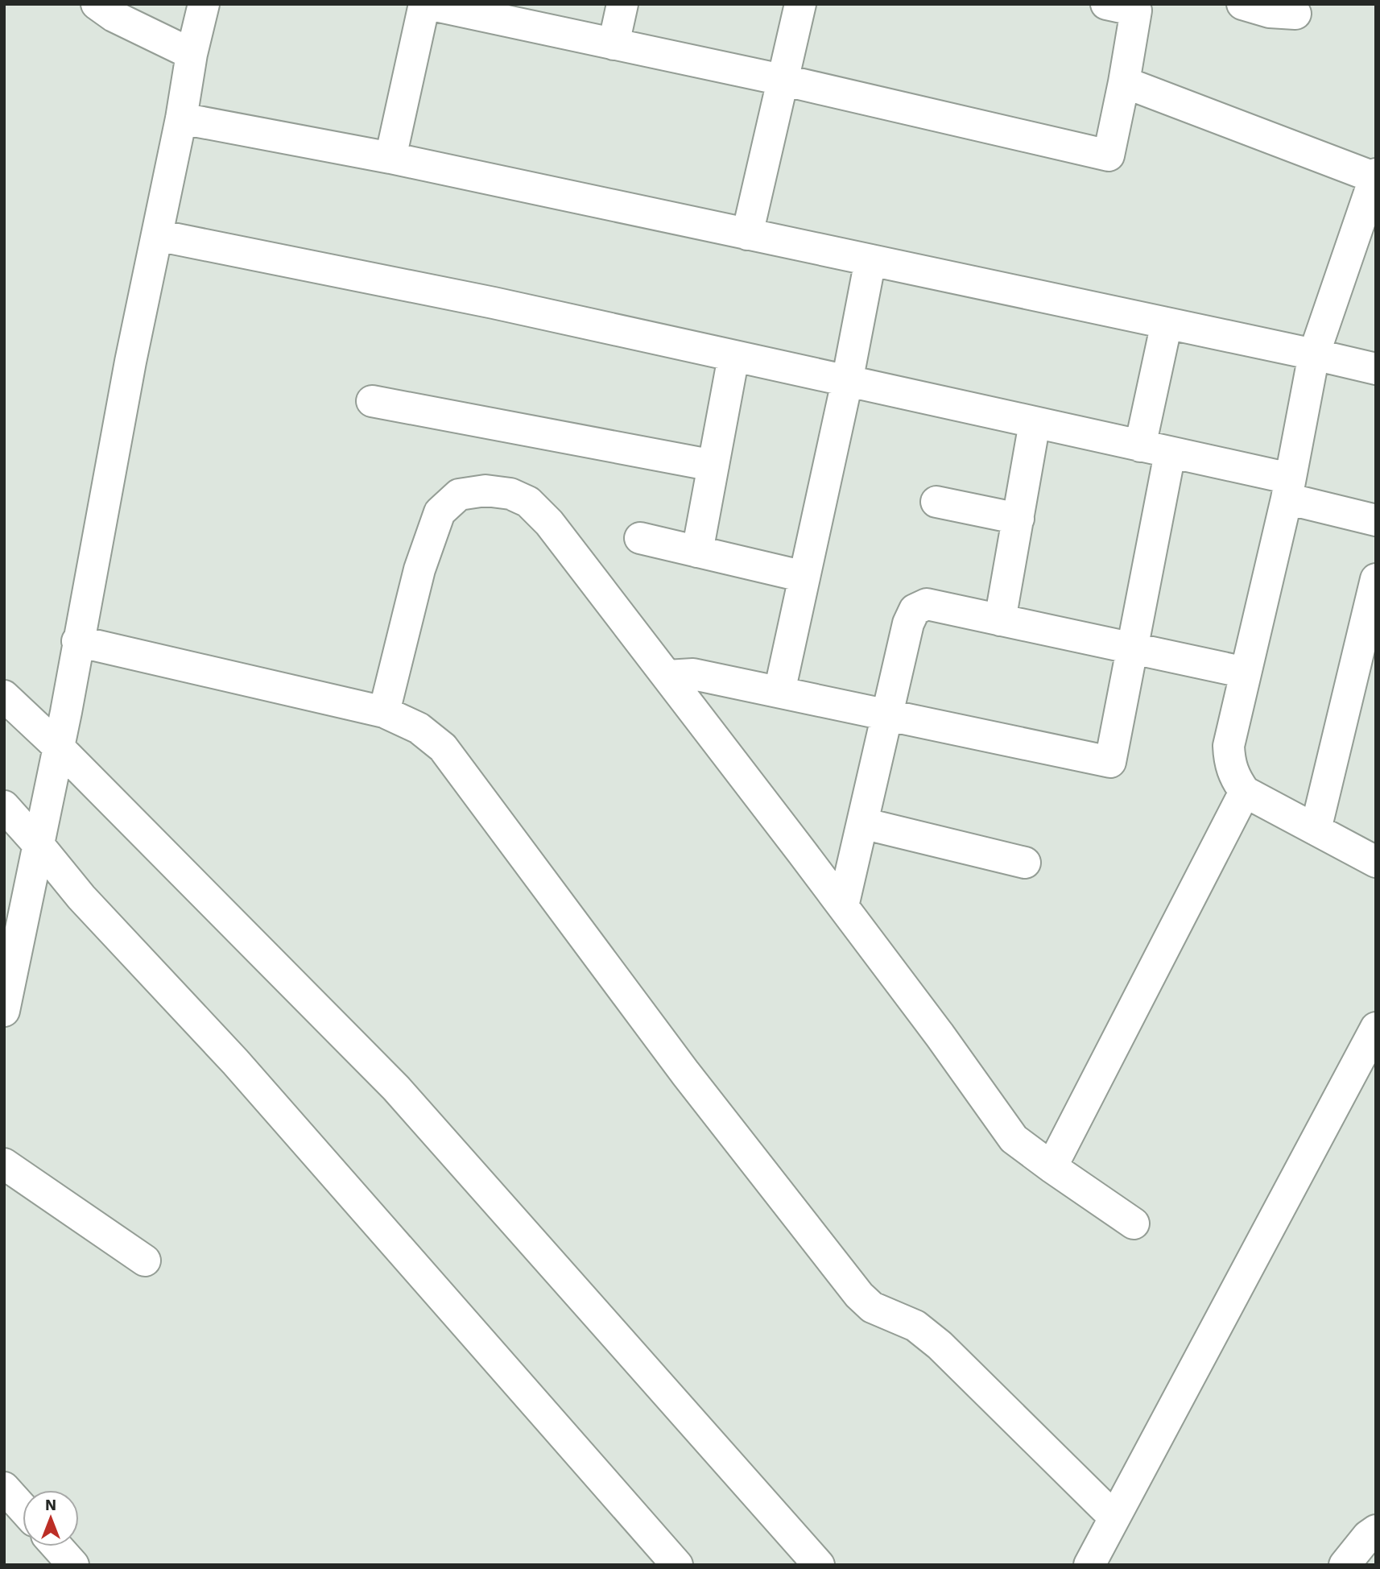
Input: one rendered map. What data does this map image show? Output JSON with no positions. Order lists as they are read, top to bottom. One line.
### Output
{"north":"top"}
